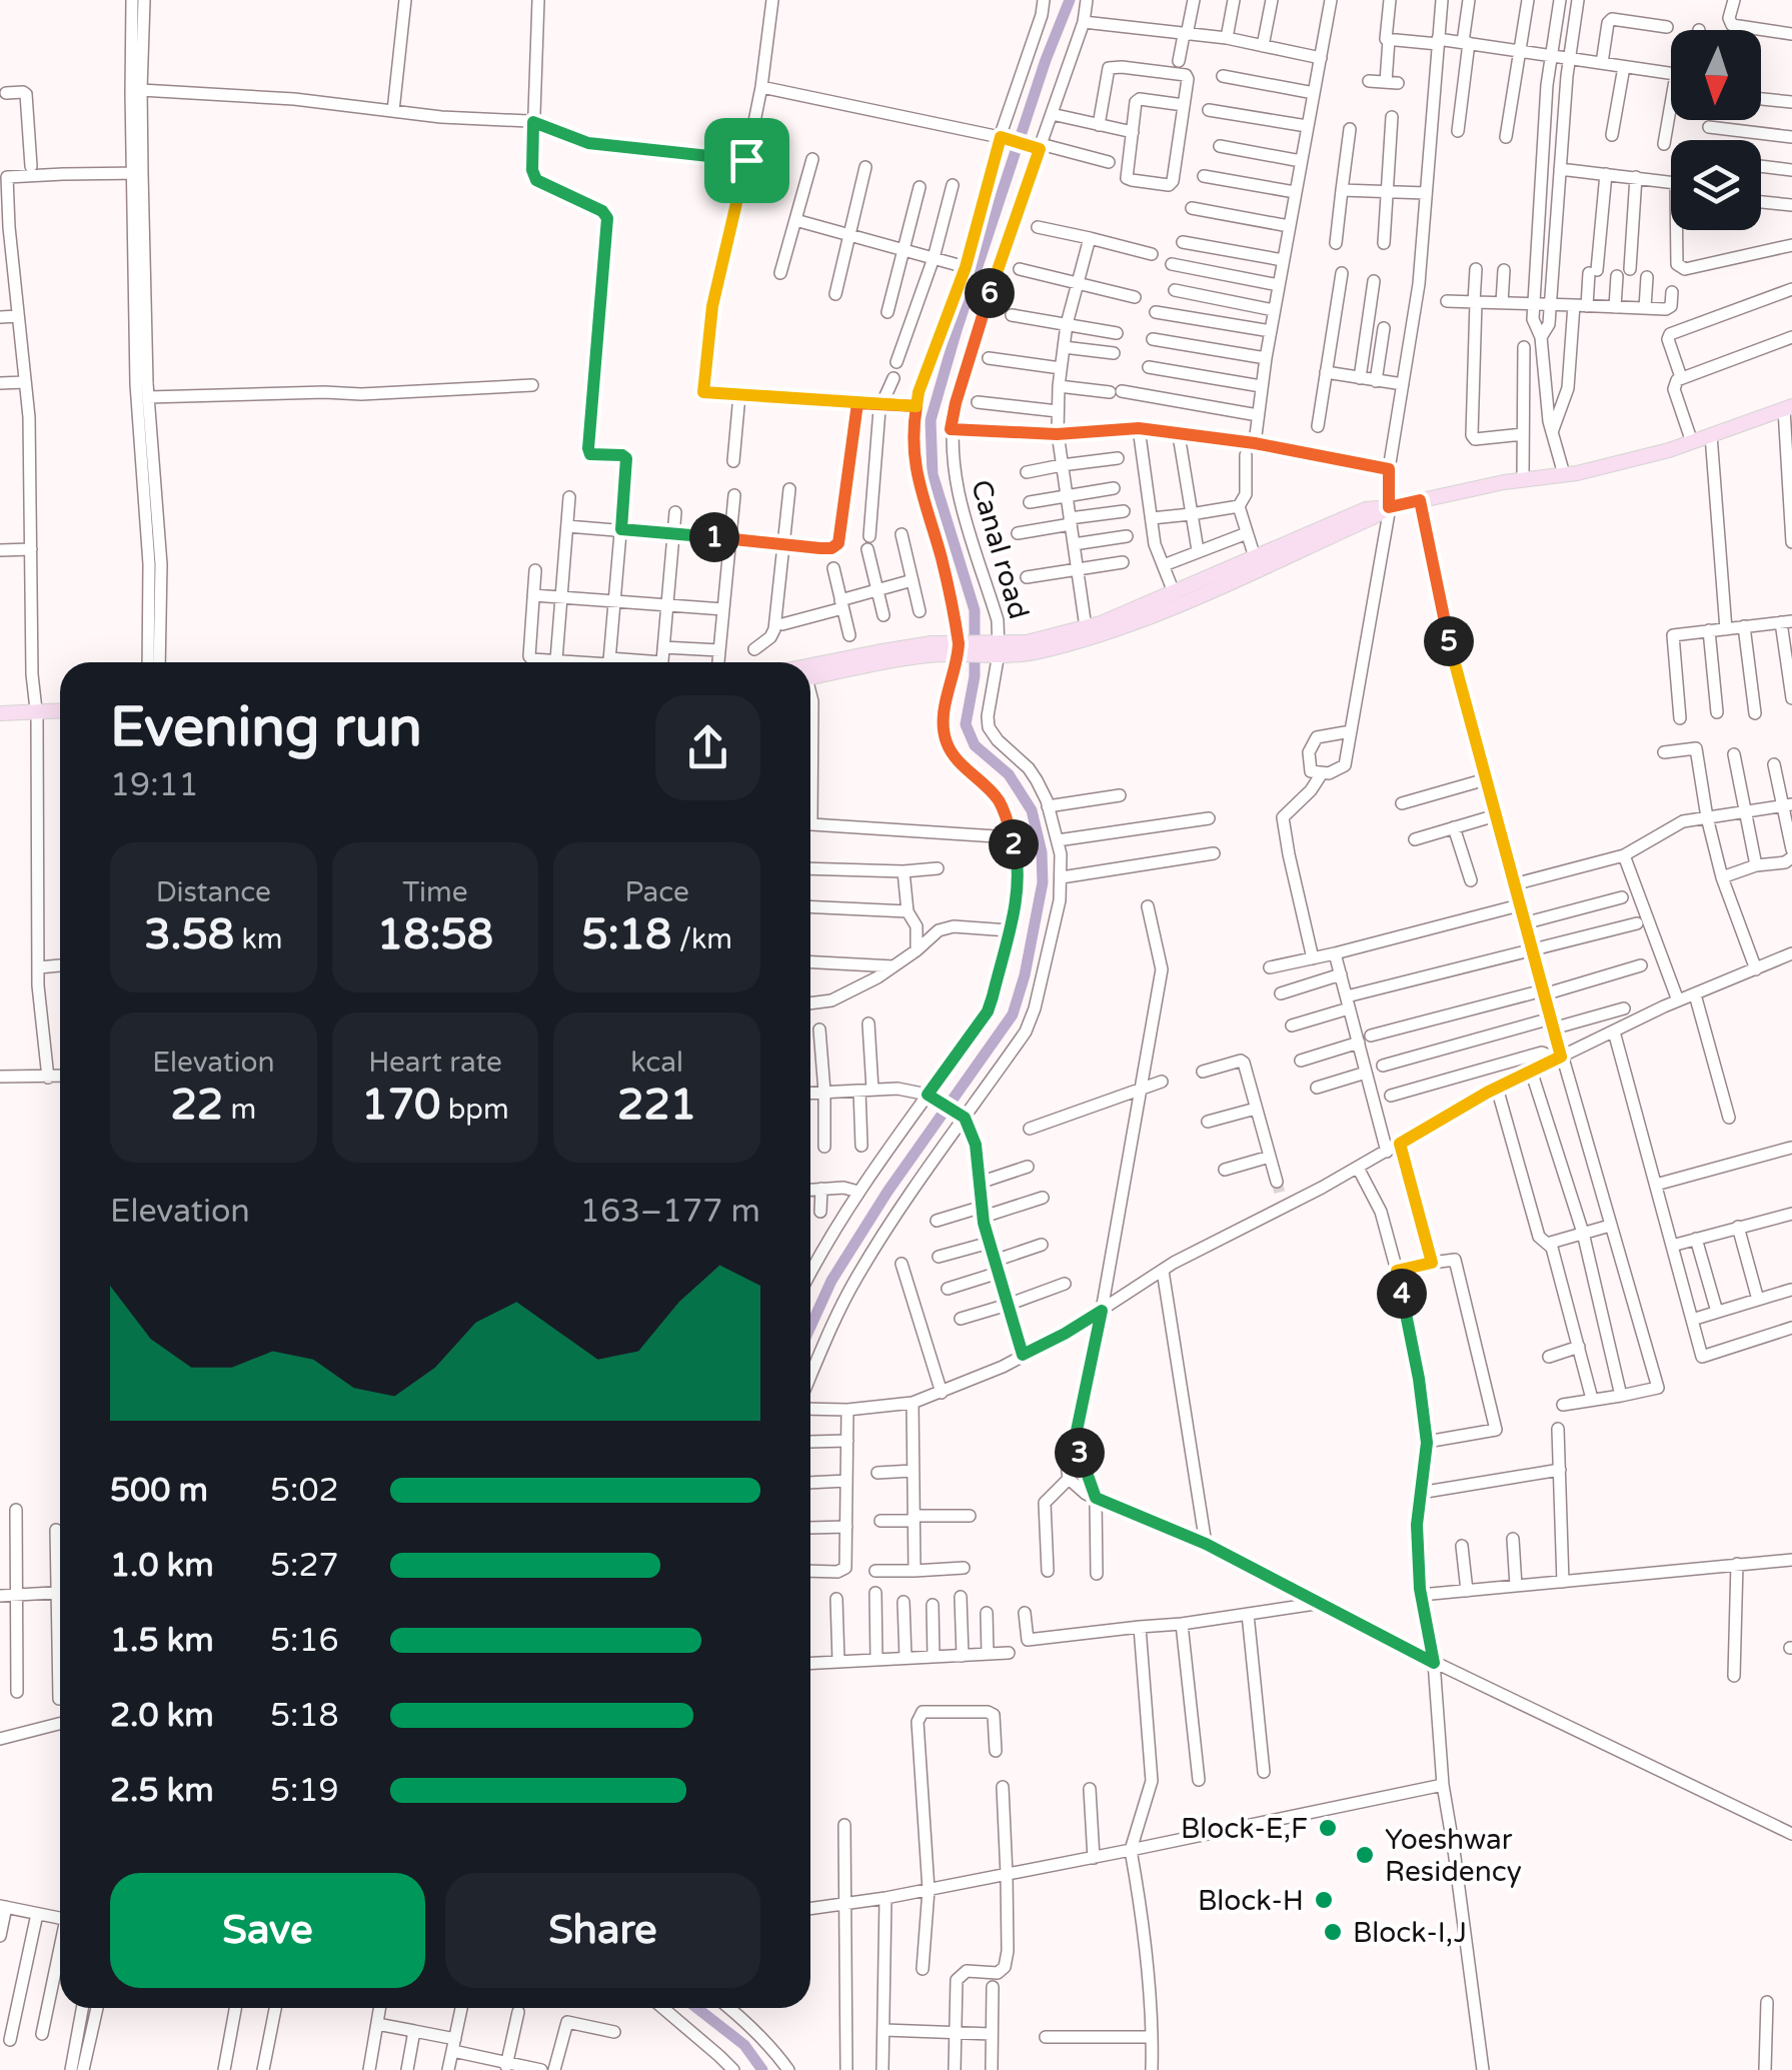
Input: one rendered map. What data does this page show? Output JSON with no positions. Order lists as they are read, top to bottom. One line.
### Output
{"streets":{"street":["Canal road"]},"places":["Block-E,F","Yoeshwar Residency","Block-H","Block-I,J"],"north":"bottom","page":{"pins":["6","1","5","2","4","3"],"heading":["Evening run","19:11"],"stats":[["Distance","3.58 km"],["Time","18:58"],["Pace","5:18 /km"],["Elevation","22 m"],["Heart rate","170 bpm"],["kcal","221"]],"chart":["Elevation","163–177 m"],"list":[{"name":"500 m","note":"5:02"},{"name":"1.0 km","note":"5:27"},{"name":"1.5 km","note":"5:16"},{"name":"2.0 km","note":"5:18"},{"name":"2.5 km","note":"5:19"}],"buttons":["Save","Share"]}}
